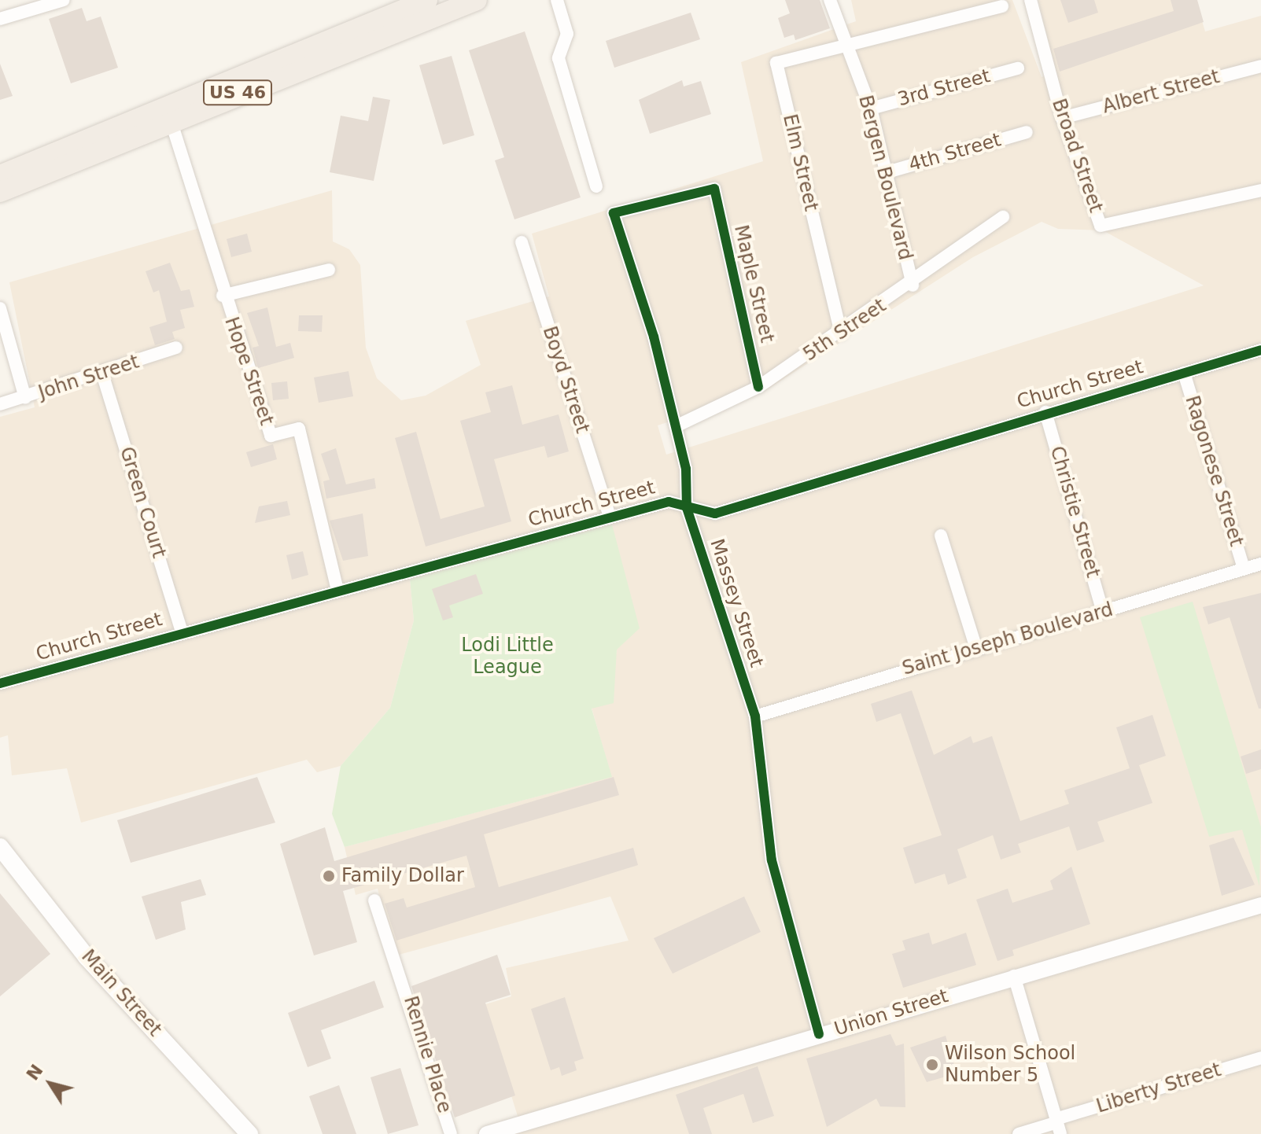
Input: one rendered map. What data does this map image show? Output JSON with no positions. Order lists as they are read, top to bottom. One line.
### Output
{"streets":{"highway":["US 46"],"main road":["Main Street"],"street":["3rd Street","Albert Street","4th Street","Broad Street","Elm Street","Bergen Boulevard","Maple Street","5th Street","Hope Street","John Street","Boyd Street","Church Street","Ragonese Street","Green Court","Christie Street","Massey Street","Saint Joseph Boulevard","Union Street","Rennie Place","Liberty Street"]},"crossings":[["3rd Street","Bergen Boulevard"],["Albert Street","Broad Street"],["US 46","Hope Street"],["4th Street","Bergen Boulevard"],["Elm Street","Bergen Boulevard"],["Elm Street","5th Street"],["Bergen Boulevard","5th Street"],["Maple Street","5th Street"],["Maple Street","Massey Street"],["5th Street","Massey Street"],["Hope Street","Church Street"],["John Street","Green Court"],["Boyd Street","Church Street"],["Church Street","Ragonese Street"],["Church Street","Green Court"],["Church Street","Christie Street"],["Church Street","Massey Street"],["Ragonese Street","Saint Joseph Boulevard"],["Christie Street","Saint Joseph Boulevard"],["Massey Street","Saint Joseph Boulevard"],["Massey Street","Union Street"]],"parks":["Lodi Little League"],"places":["Family Dollar","Wilson School Number 5"],"north":"top left"}
